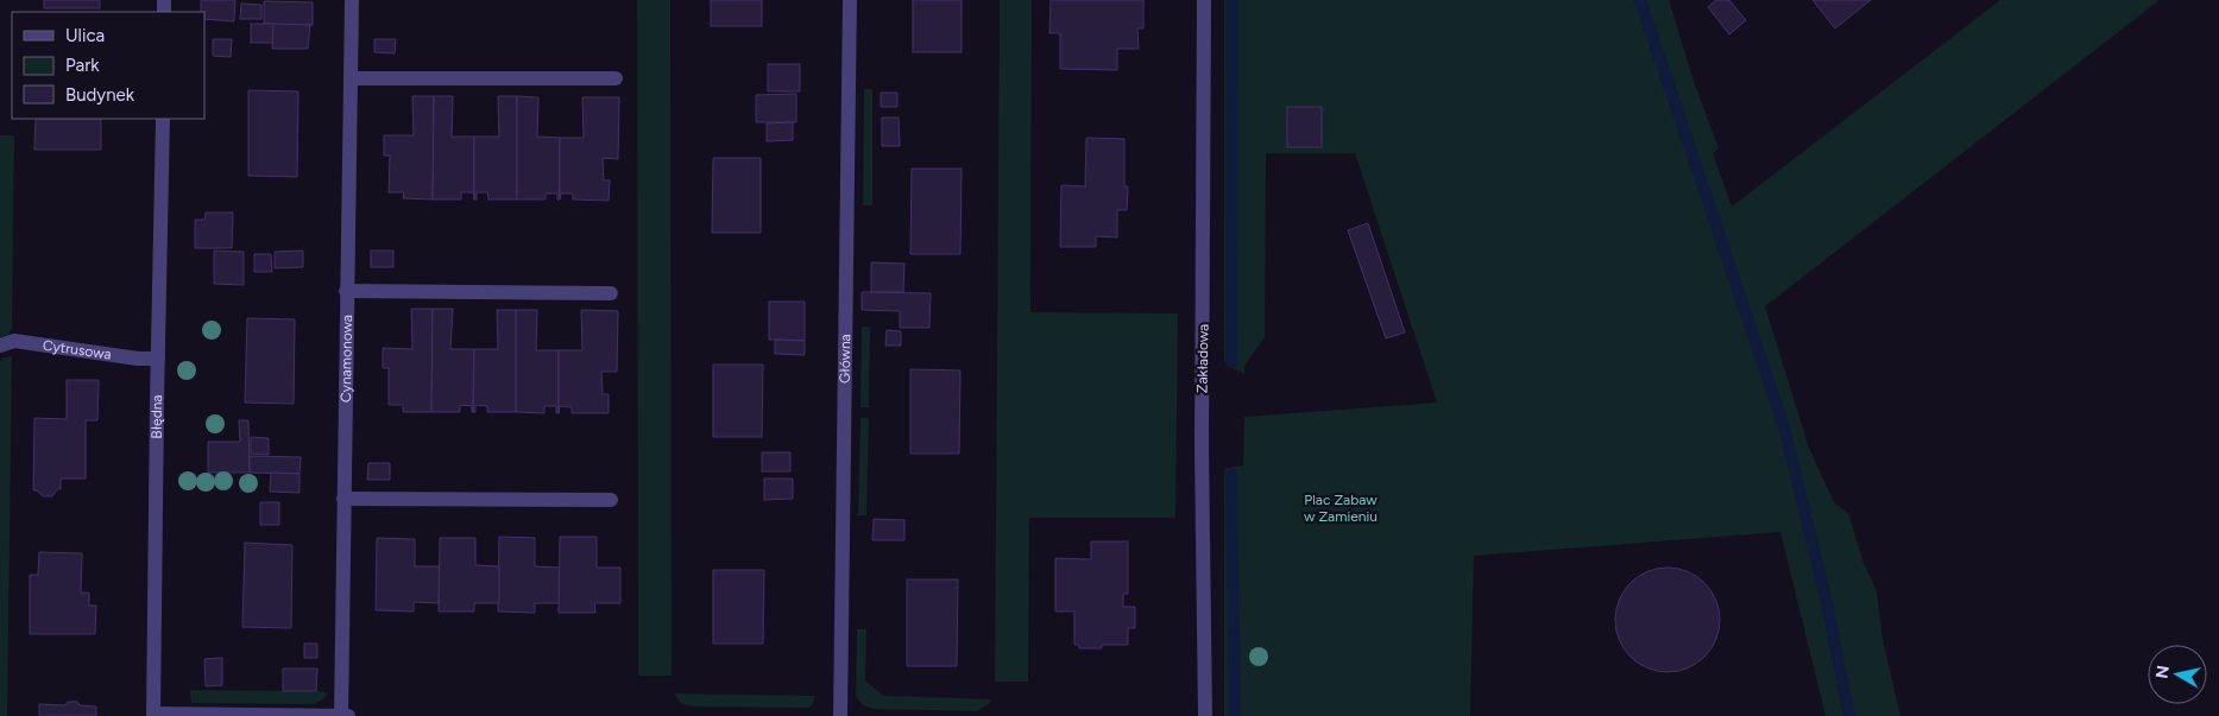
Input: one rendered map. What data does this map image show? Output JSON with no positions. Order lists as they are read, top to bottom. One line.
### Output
{"streets":{"street":["Cytrusowa","Cynamonowa","Główna","Zakładowa","Błędna"]},"crossings":[["Cytrusowa","Błędna"]],"parks":["Plac Zabaw w Zamieniu"],"legend":["Ulica","Park","Budynek"],"north":"left"}
